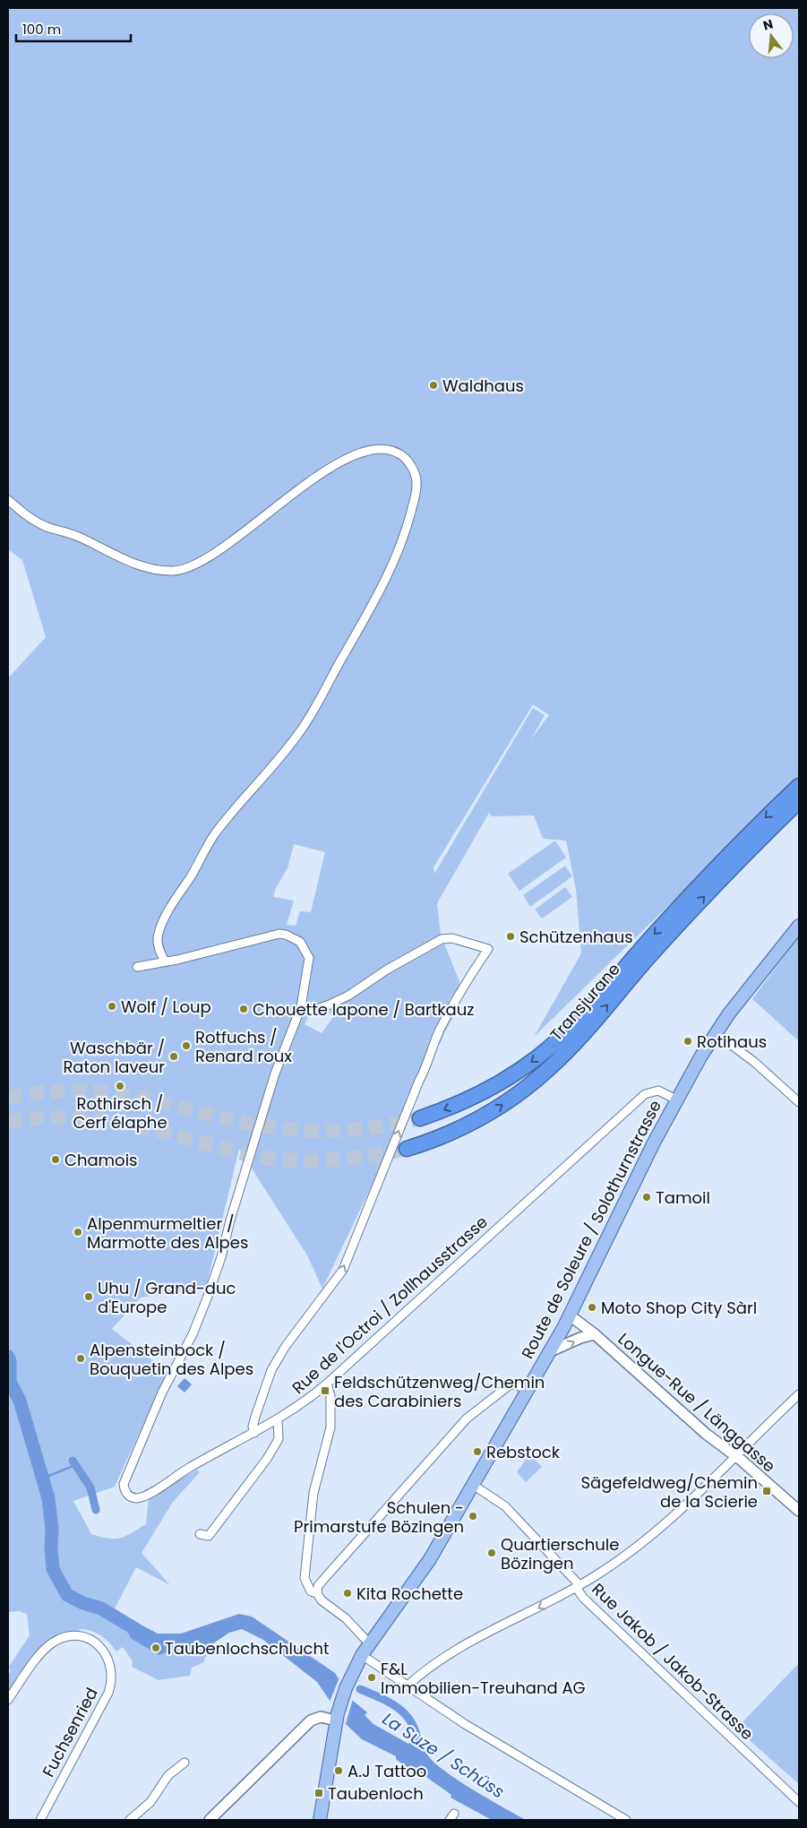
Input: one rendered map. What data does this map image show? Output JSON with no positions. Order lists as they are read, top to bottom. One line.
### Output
{"streets":{"highway":["Transjurane"],"main road":["Route de Soleure / Solothurnstrasse"],"street":["Rue de l'Octroi / Zollhausstrasse","Longue-Rue / Länggasse","Rue Jakob / Jakob-Strasse","Fuchsenried"]},"crossings":[["Route de Soleure / Solothurnstrasse","Rue de l'Octroi / Zollhausstrasse"],["Route de Soleure / Solothurnstrasse","Longue-Rue / Länggasse"],["Route de Soleure / Solothurnstrasse","Rue Jakob / Jakob-Strasse"]],"water":["La Suze / Schüss"],"places":{"other":["Waldhaus","Schützenhaus","Wolf / Loup","Chouette lapone / Bartkauz","Rotihaus","Rotfuchs / Renard roux","Waschbär / Raton laveur","Rothirsch / Cerf élaphe","Chamois","Tamoil","Alpenmurmeltier / Marmotte des Alpes","Uhu / Grand-duc d'Europe","Moto Shop City Sàrl","Alpensteinbock / Bouquetin des Alpes","Rebstock","Schulen - Primarstufe Bözingen","Quartierschule Bözingen","Kita Rochette","Taubenlochschlucht","F&L Immobilien-Treuhand AG","A.J Tattoo"],"transit":["Feldschützenweg/Chemin des Carabiniers","Sägefeldweg/Chemin de la Scierie","Taubenloch"]},"scale_bar":"100 m","north":"top"}
